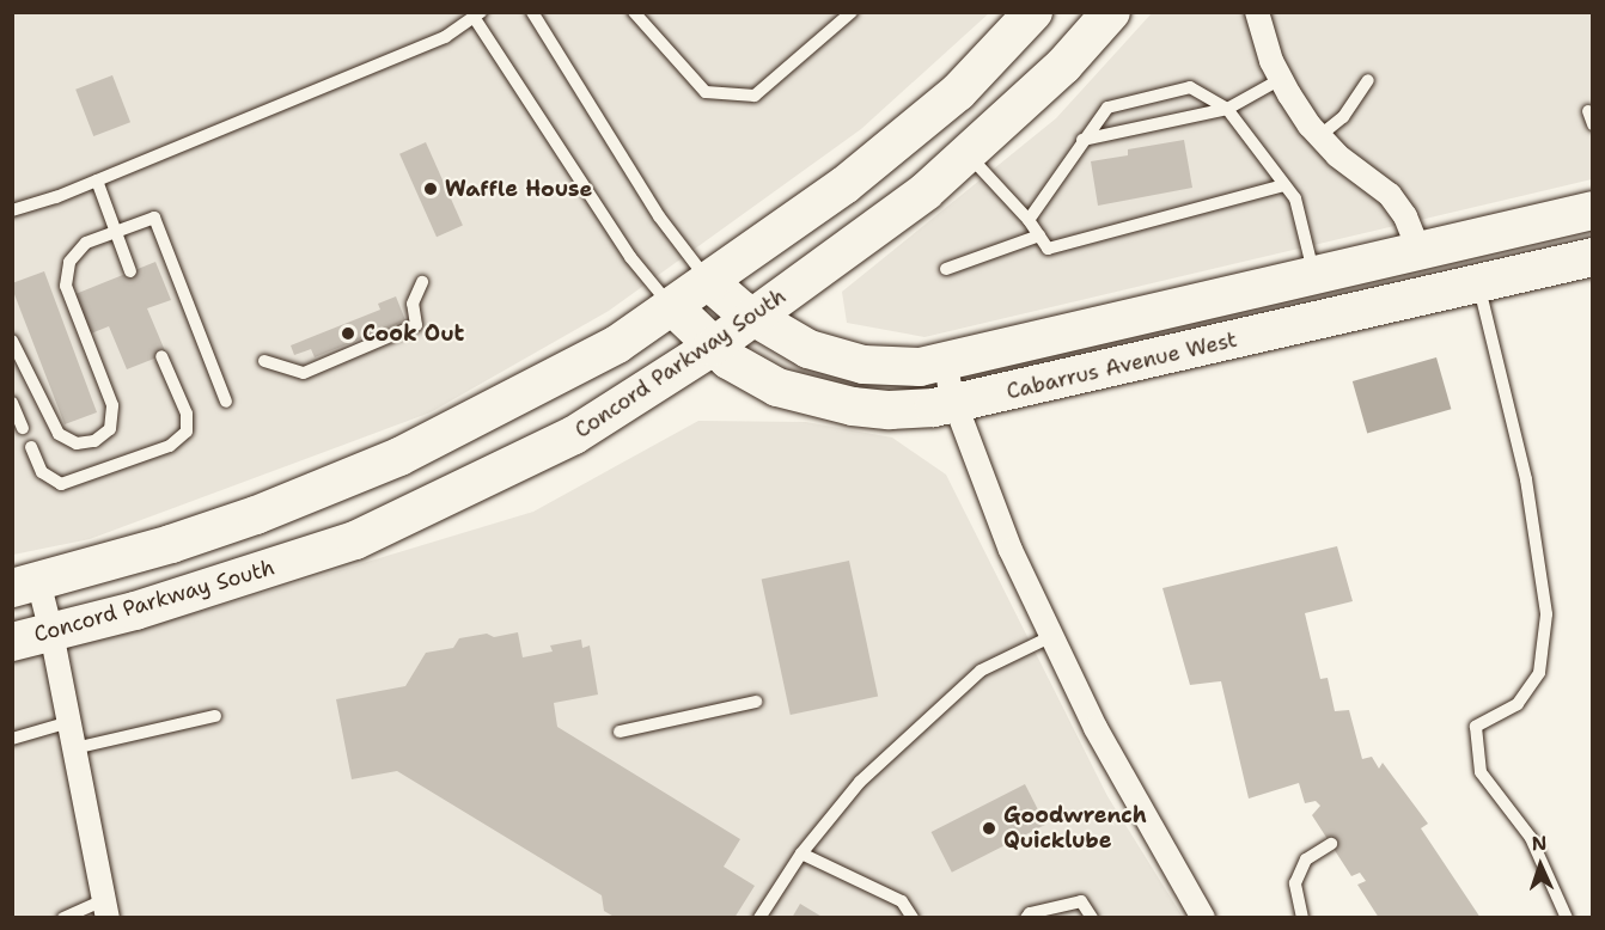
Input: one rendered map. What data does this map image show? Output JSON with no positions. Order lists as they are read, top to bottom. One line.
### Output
{"streets":{"main road":["Concord Parkway South","Cabarrus Avenue West"]},"crossings":[["Concord Parkway South","Cabarrus Avenue West"]],"places":["Waffle House","Cook Out","Goodwrench Quicklube"],"north":"top"}
